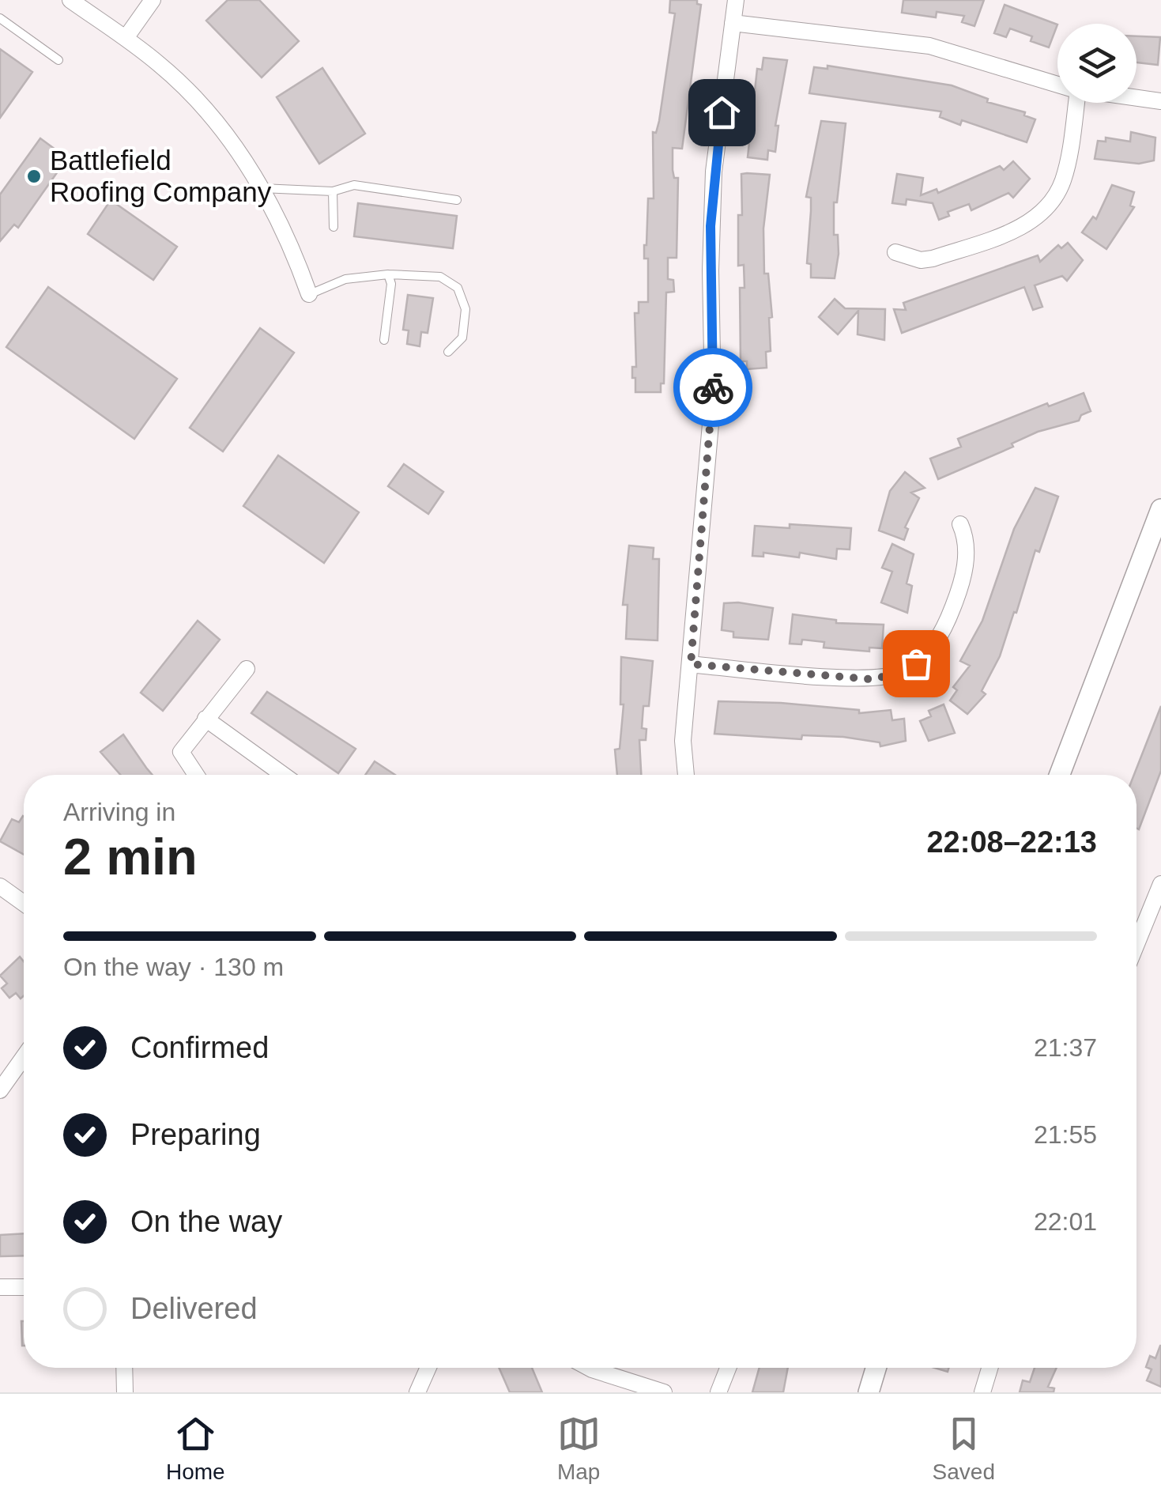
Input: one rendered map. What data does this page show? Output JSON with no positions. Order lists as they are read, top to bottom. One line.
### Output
{"places":["Battlefield Roofing Company"],"page":{"heading":["2 min","Arriving in","22:08–22:13"],"bar":"On the way · 130 m","list":[["Confirmed","21:37"],["Preparing","21:55"],["On the way","22:01"],"Delivered"],"tabs":["Home","Map","Saved"]}}
